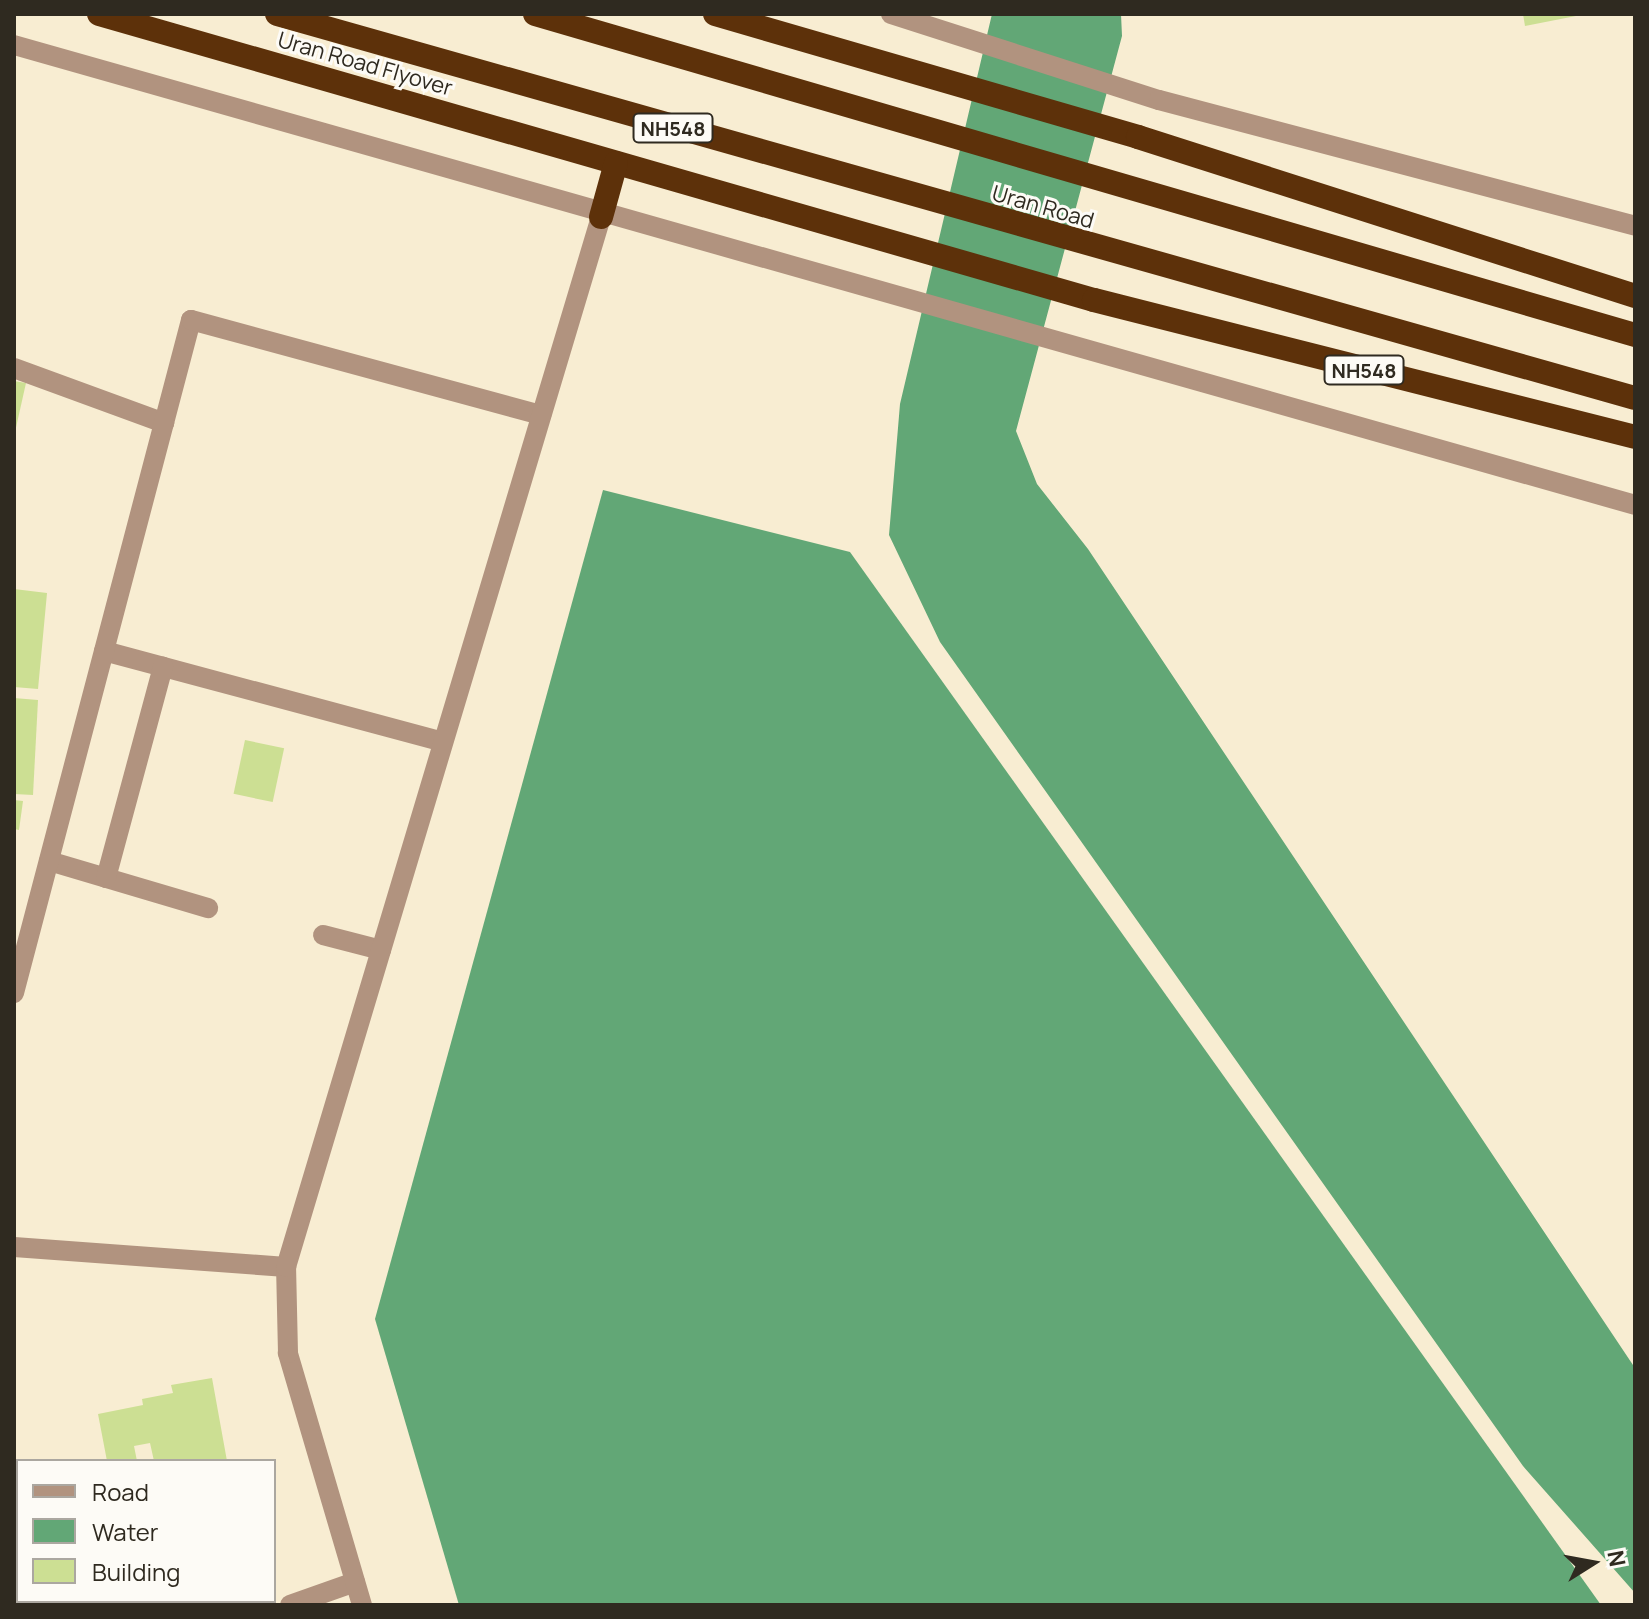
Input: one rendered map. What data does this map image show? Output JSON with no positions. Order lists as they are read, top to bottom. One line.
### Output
{"streets":{"highway":["Uran Road Flyover","NH548","Uran Road"]},"crossings":[["Uran Road Flyover","NH548"],["Uran Road Flyover","Uran Road"]],"legend":["Road","Water","Building"],"north":"right"}
